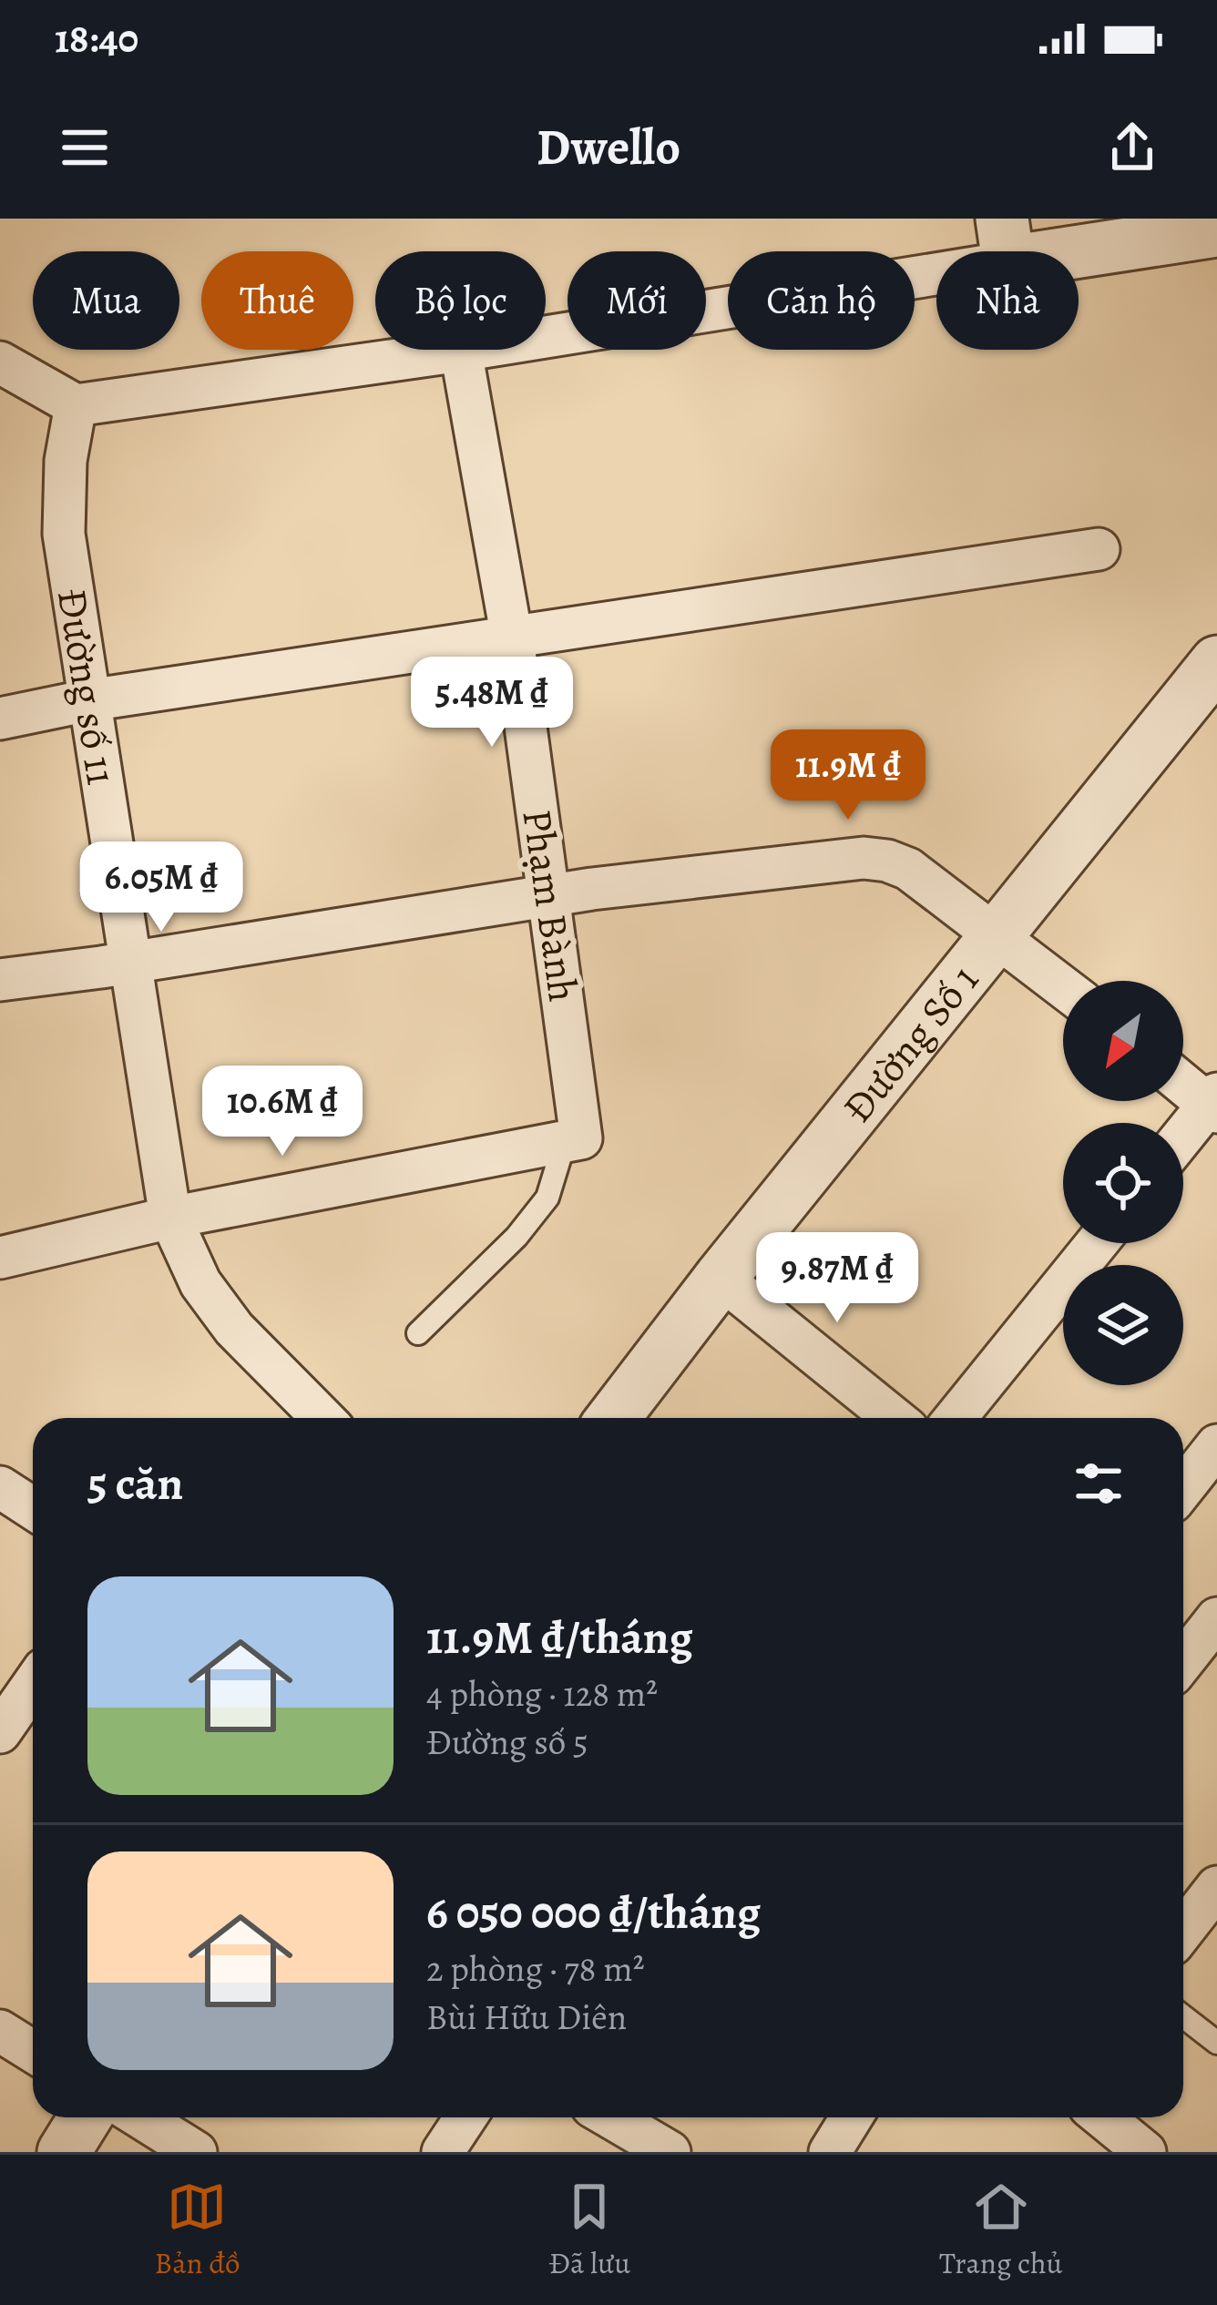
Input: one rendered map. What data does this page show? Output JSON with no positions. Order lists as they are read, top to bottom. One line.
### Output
{"streets":{"street":["Đường số 11","Phạm Bành","Đường Số 1"]},"north":"bottom left","page":{"status":"18:40","header":"Dwello","chip":["Mua","Thuê","Bộ lọc","Mới","Căn hộ","Nhà"],"price":["5.48M ₫","11.9M ₫","6.05M ₫","10.6M ₫","9.87M ₫"],"heading":"5 căn","list":[{"name":"11.9M ₫/tháng","note":"4 phòng · 128 m² · Đường số 5"},{"name":"6 050 000 ₫/tháng","note":"2 phòng · 78 m² · Bùi Hữu Diên"}],"tabs":["Bản đồ","Đã lưu","Trang chủ"]}}
